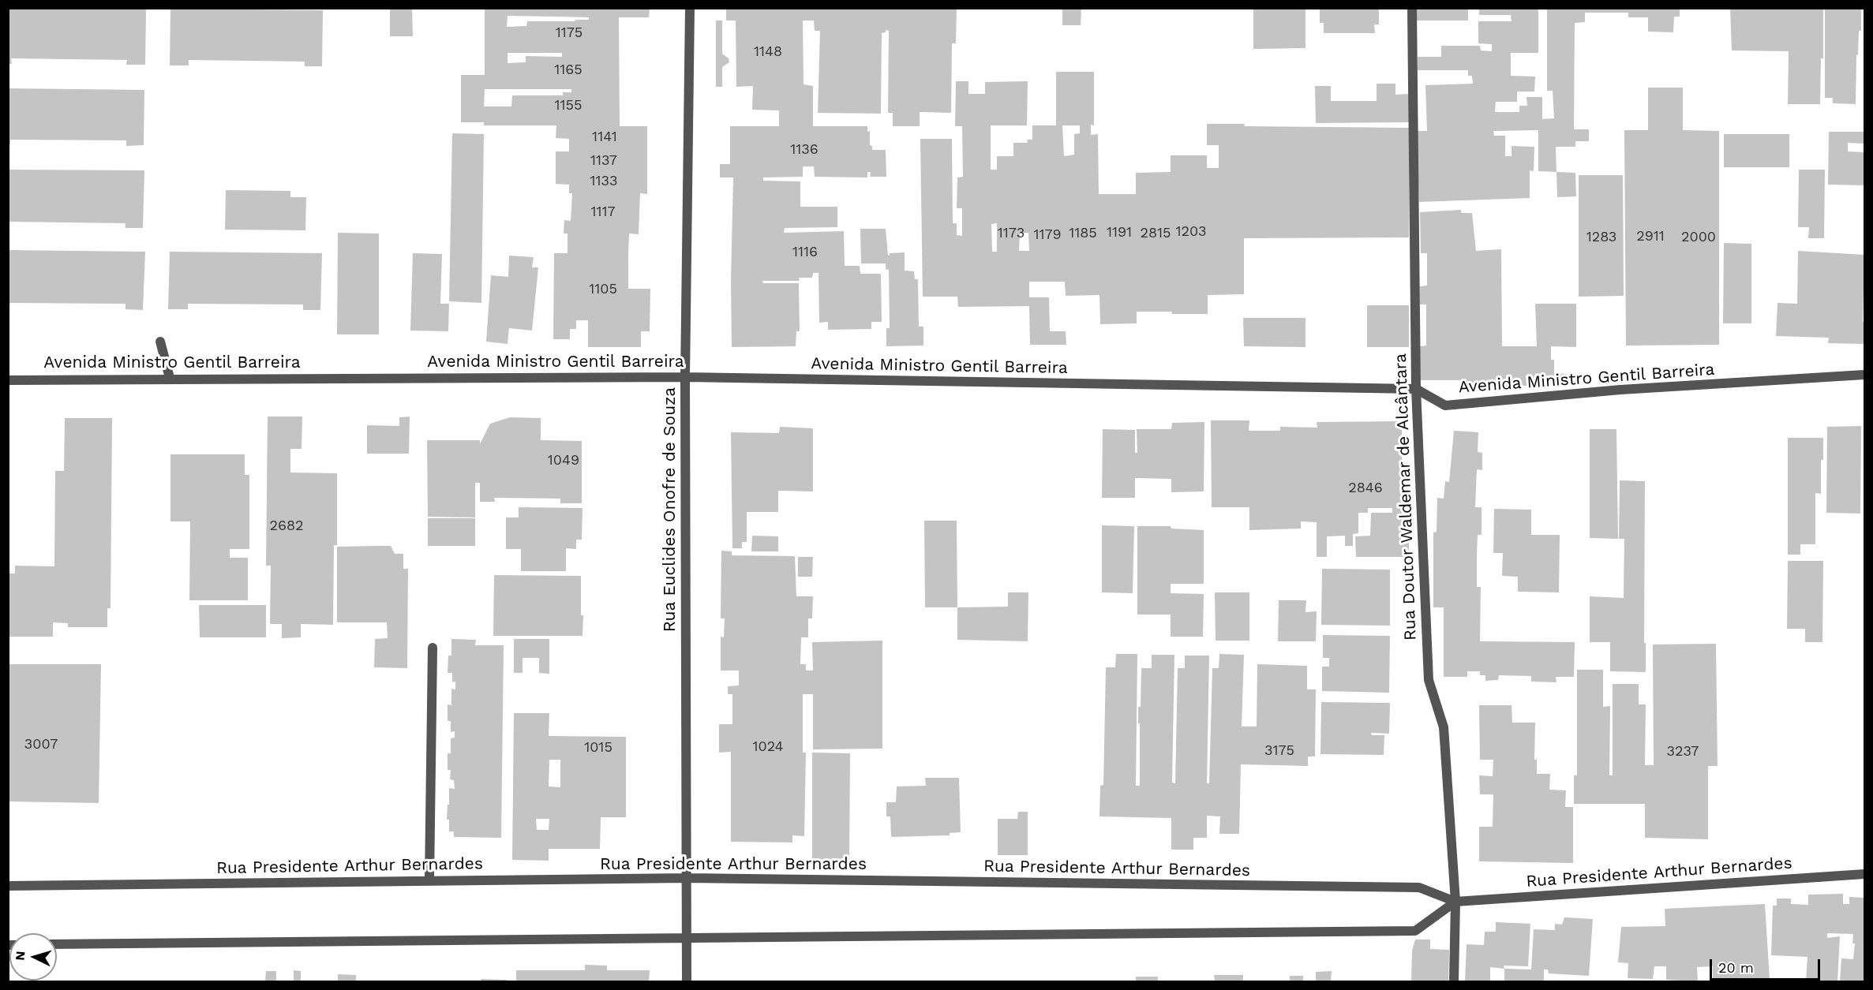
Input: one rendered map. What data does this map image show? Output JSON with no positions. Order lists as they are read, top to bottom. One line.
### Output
{"streets":{"street":["Avenida Ministro Gentil Barreira","Rua Doutor Waldemar de Alcântara","Rua Euclides Onofre de Souza","Rua Presidente Arthur Bernardes"]},"crossings":[["Avenida Ministro Gentil Barreira","Rua Doutor Waldemar de Alcântara"],["Avenida Ministro Gentil Barreira","Rua Euclides Onofre de Souza"],["Rua Doutor Waldemar de Alcântara","Rua Presidente Arthur Bernardes"],["Rua Euclides Onofre de Souza","Rua Presidente Arthur Bernardes"]],"house_numbers":["1175","1148","1165","1155","1141","1136","1137","1133","1117","1203","1191","1173","1185","2815","1179","2911","1283","2000","1116","1105","1049","2846","2682","3007","1024","1015","3175","3237"],"scale_bar":"20 m","north":"left"}
